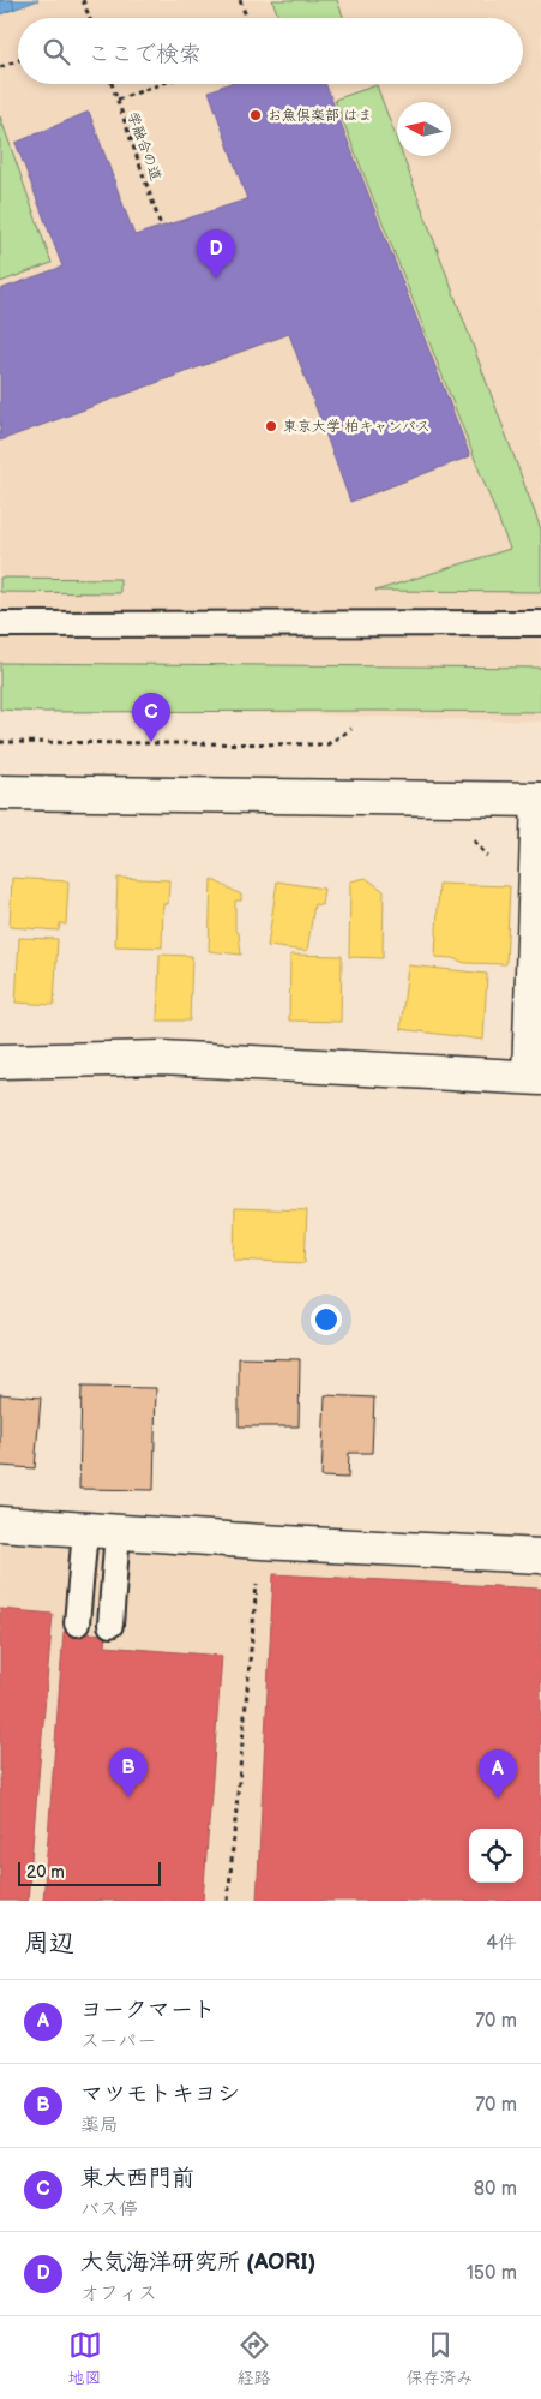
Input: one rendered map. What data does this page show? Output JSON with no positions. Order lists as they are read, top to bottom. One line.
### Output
{"streets":{"path":["学融合の道"]},"places":["お魚倶楽部 はま","東京大学 柏キャンパス"],"scale_bar":"20 m","north":"left","page":{"search":"ここで検索","pins":["D","C","B","A"],"scale":"20 m","heading":["周辺","4件"],"list":[{"mark":"A","name":"ヨークマート","note":"スーパー","value":"70 m"},{"mark":"B","name":"マツモトキヨシ","note":"薬局","value":"70 m"},{"mark":"C","name":"東大西門前","note":"バス停","value":"80 m"},{"mark":"D","name":"大気海洋研究所 (AORI)","note":"オフィス","value":"150 m"}],"nav":["地図","経路","保存済み"]}}
